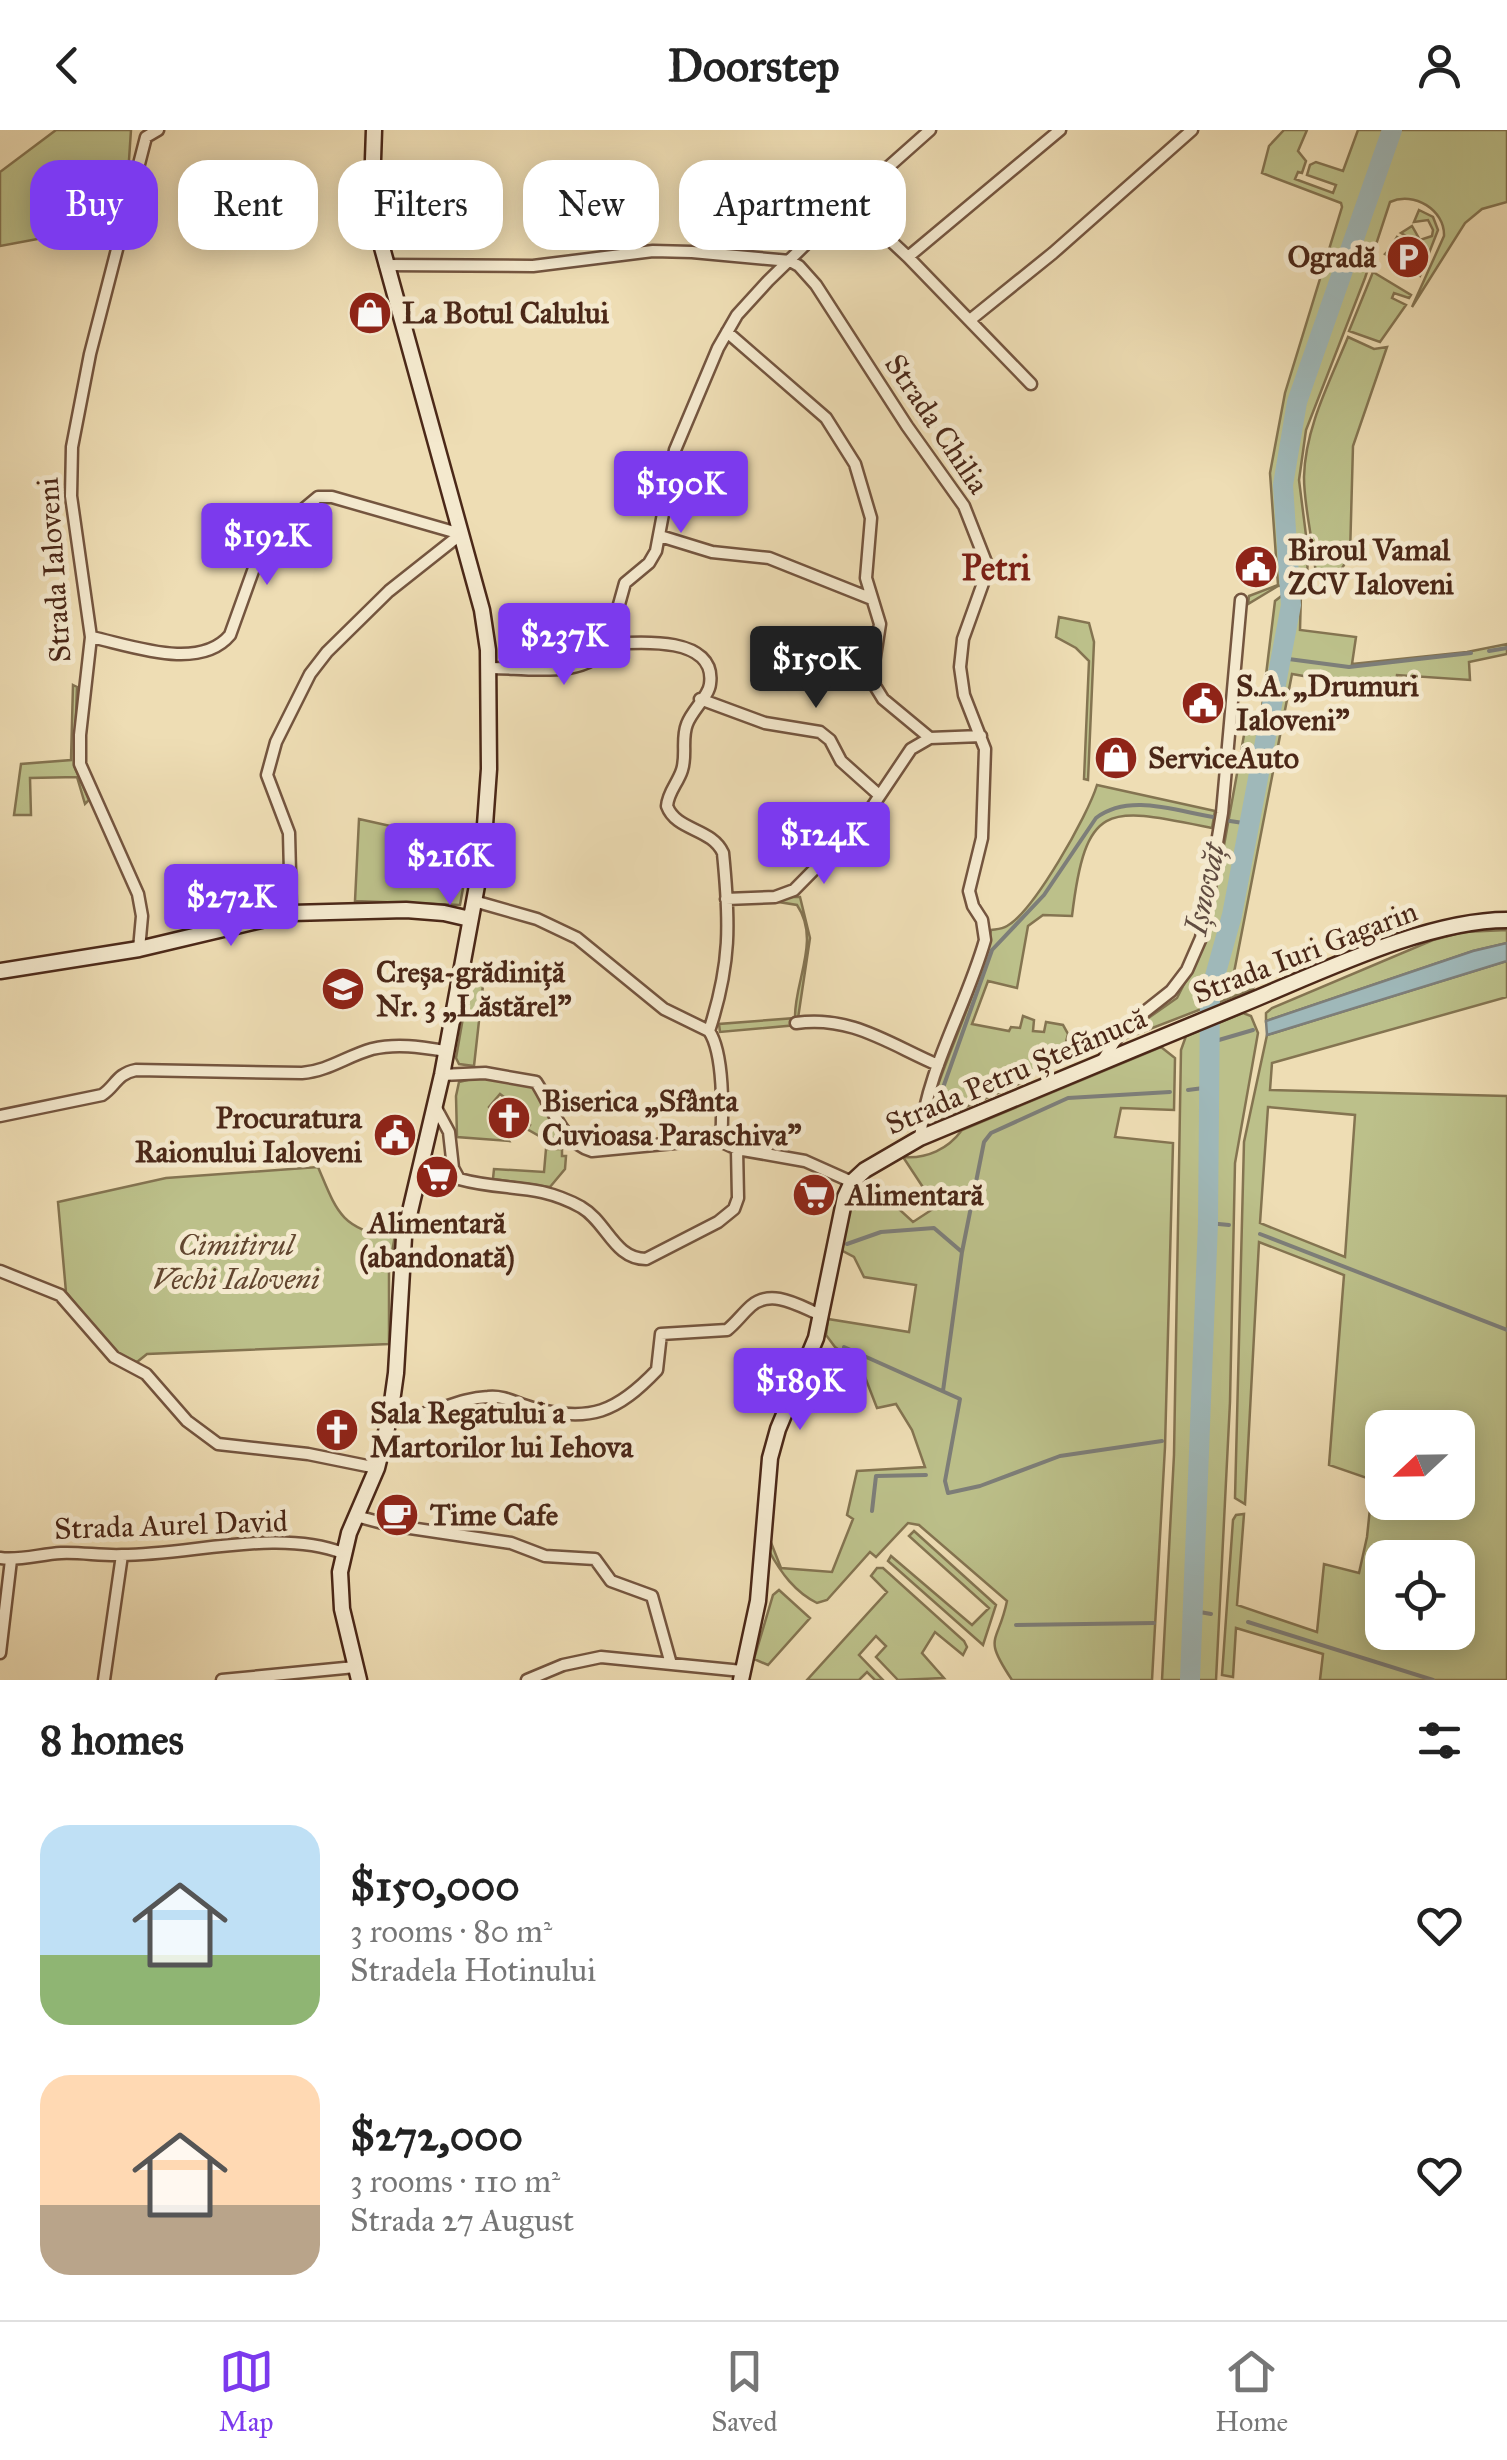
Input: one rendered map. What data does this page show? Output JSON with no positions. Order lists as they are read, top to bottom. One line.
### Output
{"streets":{"main road":["Strada Iuri Gagarin","Strada Petru Ștefănucă"],"street":["Strada Chilia","Strada Ialoveni","Strada Aurel David"]},"crossings":[["Strada Chilia","Strada Petru Ștefănucă"],["Strada Iuri Gagarin","Strada Petru Ștefănucă"]],"districts":["Petri"],"water":["Ișnovăț"],"parks":["Cimitirul Vechi Ialoveni"],"places":{"parking":["Ogradă"],"shop":["La Botul Calului","ServiceAuto"],"public building":["Biroul Vamal ZCV Ialoveni","S.A. „Drumuri Ialoveni”","Procuratura Raionului Ialoveni"],"school or university":["Creșa-grădiniță Nr. 3 „Lăstărel”"],"church":["Biserica „Sfânta Cuvioasa Paraschiva”","Sala Regatului a Martorilor lui Iehova"],"supermarket":["Alimentară (abandonată)","Alimentară"],"cafe":["Time Cafe"]},"north":"left","page":{"header":"Doorstep","chip":["Buy","Rent","Filters","New","Apartment"],"price":["$190K","$192K","$237K","$150K","$124K","$216K","$272K","$189K"],"heading":"8 homes","list":[{"name":"$150,000","note":"3 rooms · 80 m² · Stradela Hotinului"},{"name":"$272,000","note":"3 rooms · 110 m² · Strada 27 August"}],"tabs":["Map","Saved","Home"]}}
